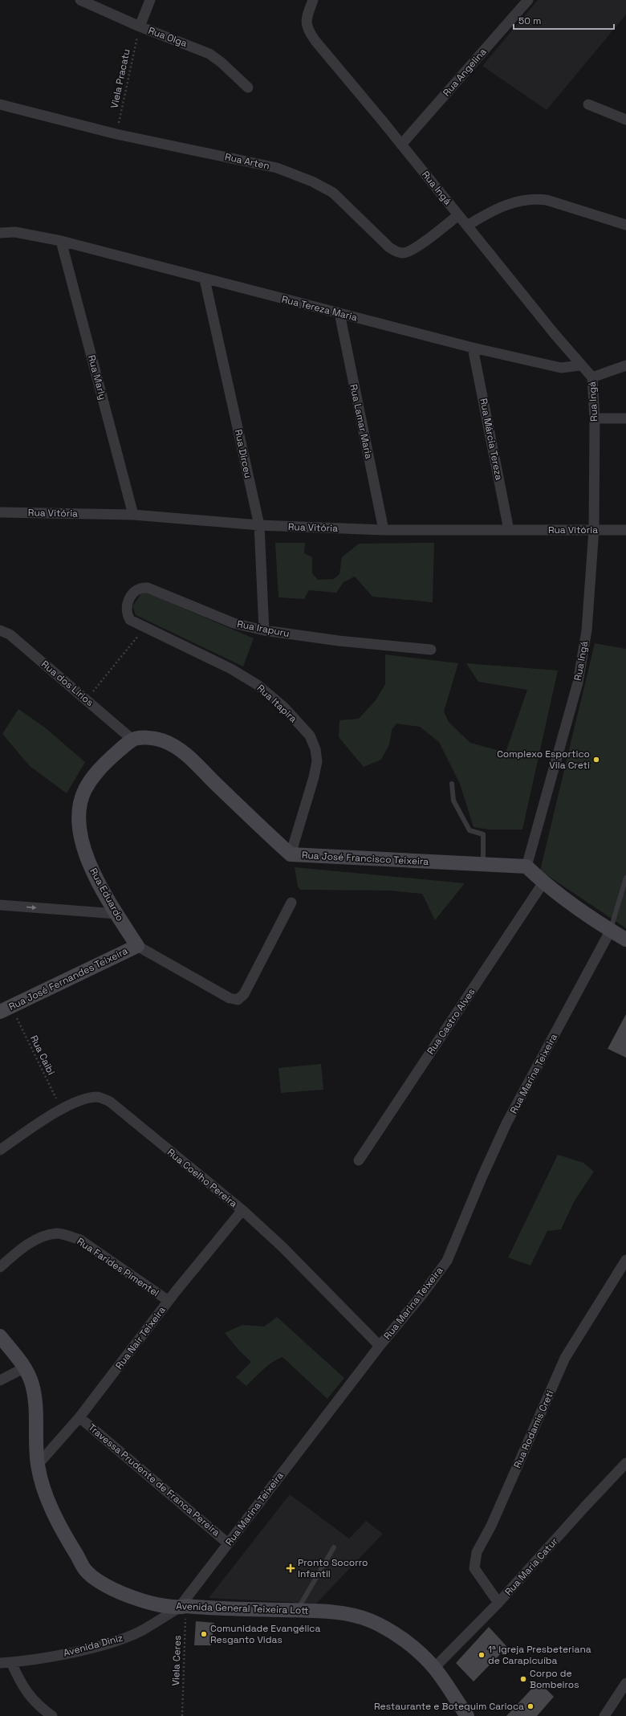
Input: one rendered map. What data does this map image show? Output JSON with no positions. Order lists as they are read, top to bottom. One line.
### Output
{"streets":{"street":["Rua Olga","Rua Angelina","Rua Arten","Rua Ingá","Rua Tereza Maria","Rua Marly","Rua Lamar Maria","Rua Márcia Tereza","Rua Dirceu","Rua Vitória","Rua Irapuru","Rua dos Lírios","Rua Itapira","Rua José Francisco Teixeira","Rua Eduardo","Rua José Fernandes Teixeira","Rua Castro Alves","Rua Marina Teixeira","Rua Coelho Pereira","Rua Farides Pimentel","Rua Nair Teixeira","Rua Rodamis Creti","Travessa Prudente de Franca Pereira","Rua Maria Catur","Avenida General Teixeira Lott","Avenida Diniz"],"path":["Viela Pracatu","Rua Caibi","Viela Ceres"]},"crossings":[["Rua Olga","Viela Pracatu"],["Rua Angelina","Rua Ingá"],["Viela Pracatu","Rua Arten"],["Rua Arten","Rua Ingá"],["Rua Ingá","Rua Tereza Maria"],["Rua Ingá","Rua Vitória"],["Rua Ingá","Rua José Francisco Teixeira"],["Rua Tereza Maria","Rua Marly"],["Rua Tereza Maria","Rua Lamar Maria"],["Rua Tereza Maria","Rua Márcia Tereza"],["Rua Tereza Maria","Rua Dirceu"],["Rua Marly","Rua Vitória"],["Rua Lamar Maria","Rua Vitória"],["Rua Márcia Tereza","Rua Vitória"],["Rua Dirceu","Rua Vitória"],["Rua Dirceu","Rua Irapuru"],["Rua Irapuru","Rua Itapira"],["Rua dos Lírios","Rua José Francisco Teixeira"],["Rua dos Lírios","Rua Eduardo"],["Rua Itapira","Rua José Francisco Teixeira"],["Rua José Francisco Teixeira","Rua Eduardo"],["Rua Eduardo","Rua José Fernandes Teixeira"],["Rua José Fernandes Teixeira","Rua Caibi"],["Rua Caibi","Rua Coelho Pereira"],["Rua Marina Teixeira","Rua Coelho Pereira"],["Rua Marina Teixeira","Travessa Prudente de Franca Pereira"],["Rua Marina Teixeira","Avenida General Teixeira Lott"],["Rua Marina Teixeira","Avenida Diniz"],["Rua Marina Teixeira","Viela Ceres"],["Rua Coelho Pereira","Rua Nair Teixeira"],["Rua Farides Pimentel","Rua Nair Teixeira"],["Rua Nair Teixeira","Travessa Prudente de Franca Pereira"],["Rua Nair Teixeira","Avenida General Teixeira Lott"],["Rua Rodamis Creti","Rua Maria Catur"],["Rua Maria Catur","Avenida General Teixeira Lott"],["Avenida General Teixeira Lott","Avenida Diniz"],["Avenida General Teixeira Lott","Viela Ceres"],["Avenida Diniz","Viela Ceres"]],"places":{"other":["Complexo Esportico Vila Creti","Comunidade Evangélica Resganto Vidas","1ª Igreja Presbeteriana de Carapicuíba","Corpo de Bombeiros","Restaurante e Botequim Carioca"],"health":["Pronto Socorro Infantil"]},"scale_bar":"50 m"}
